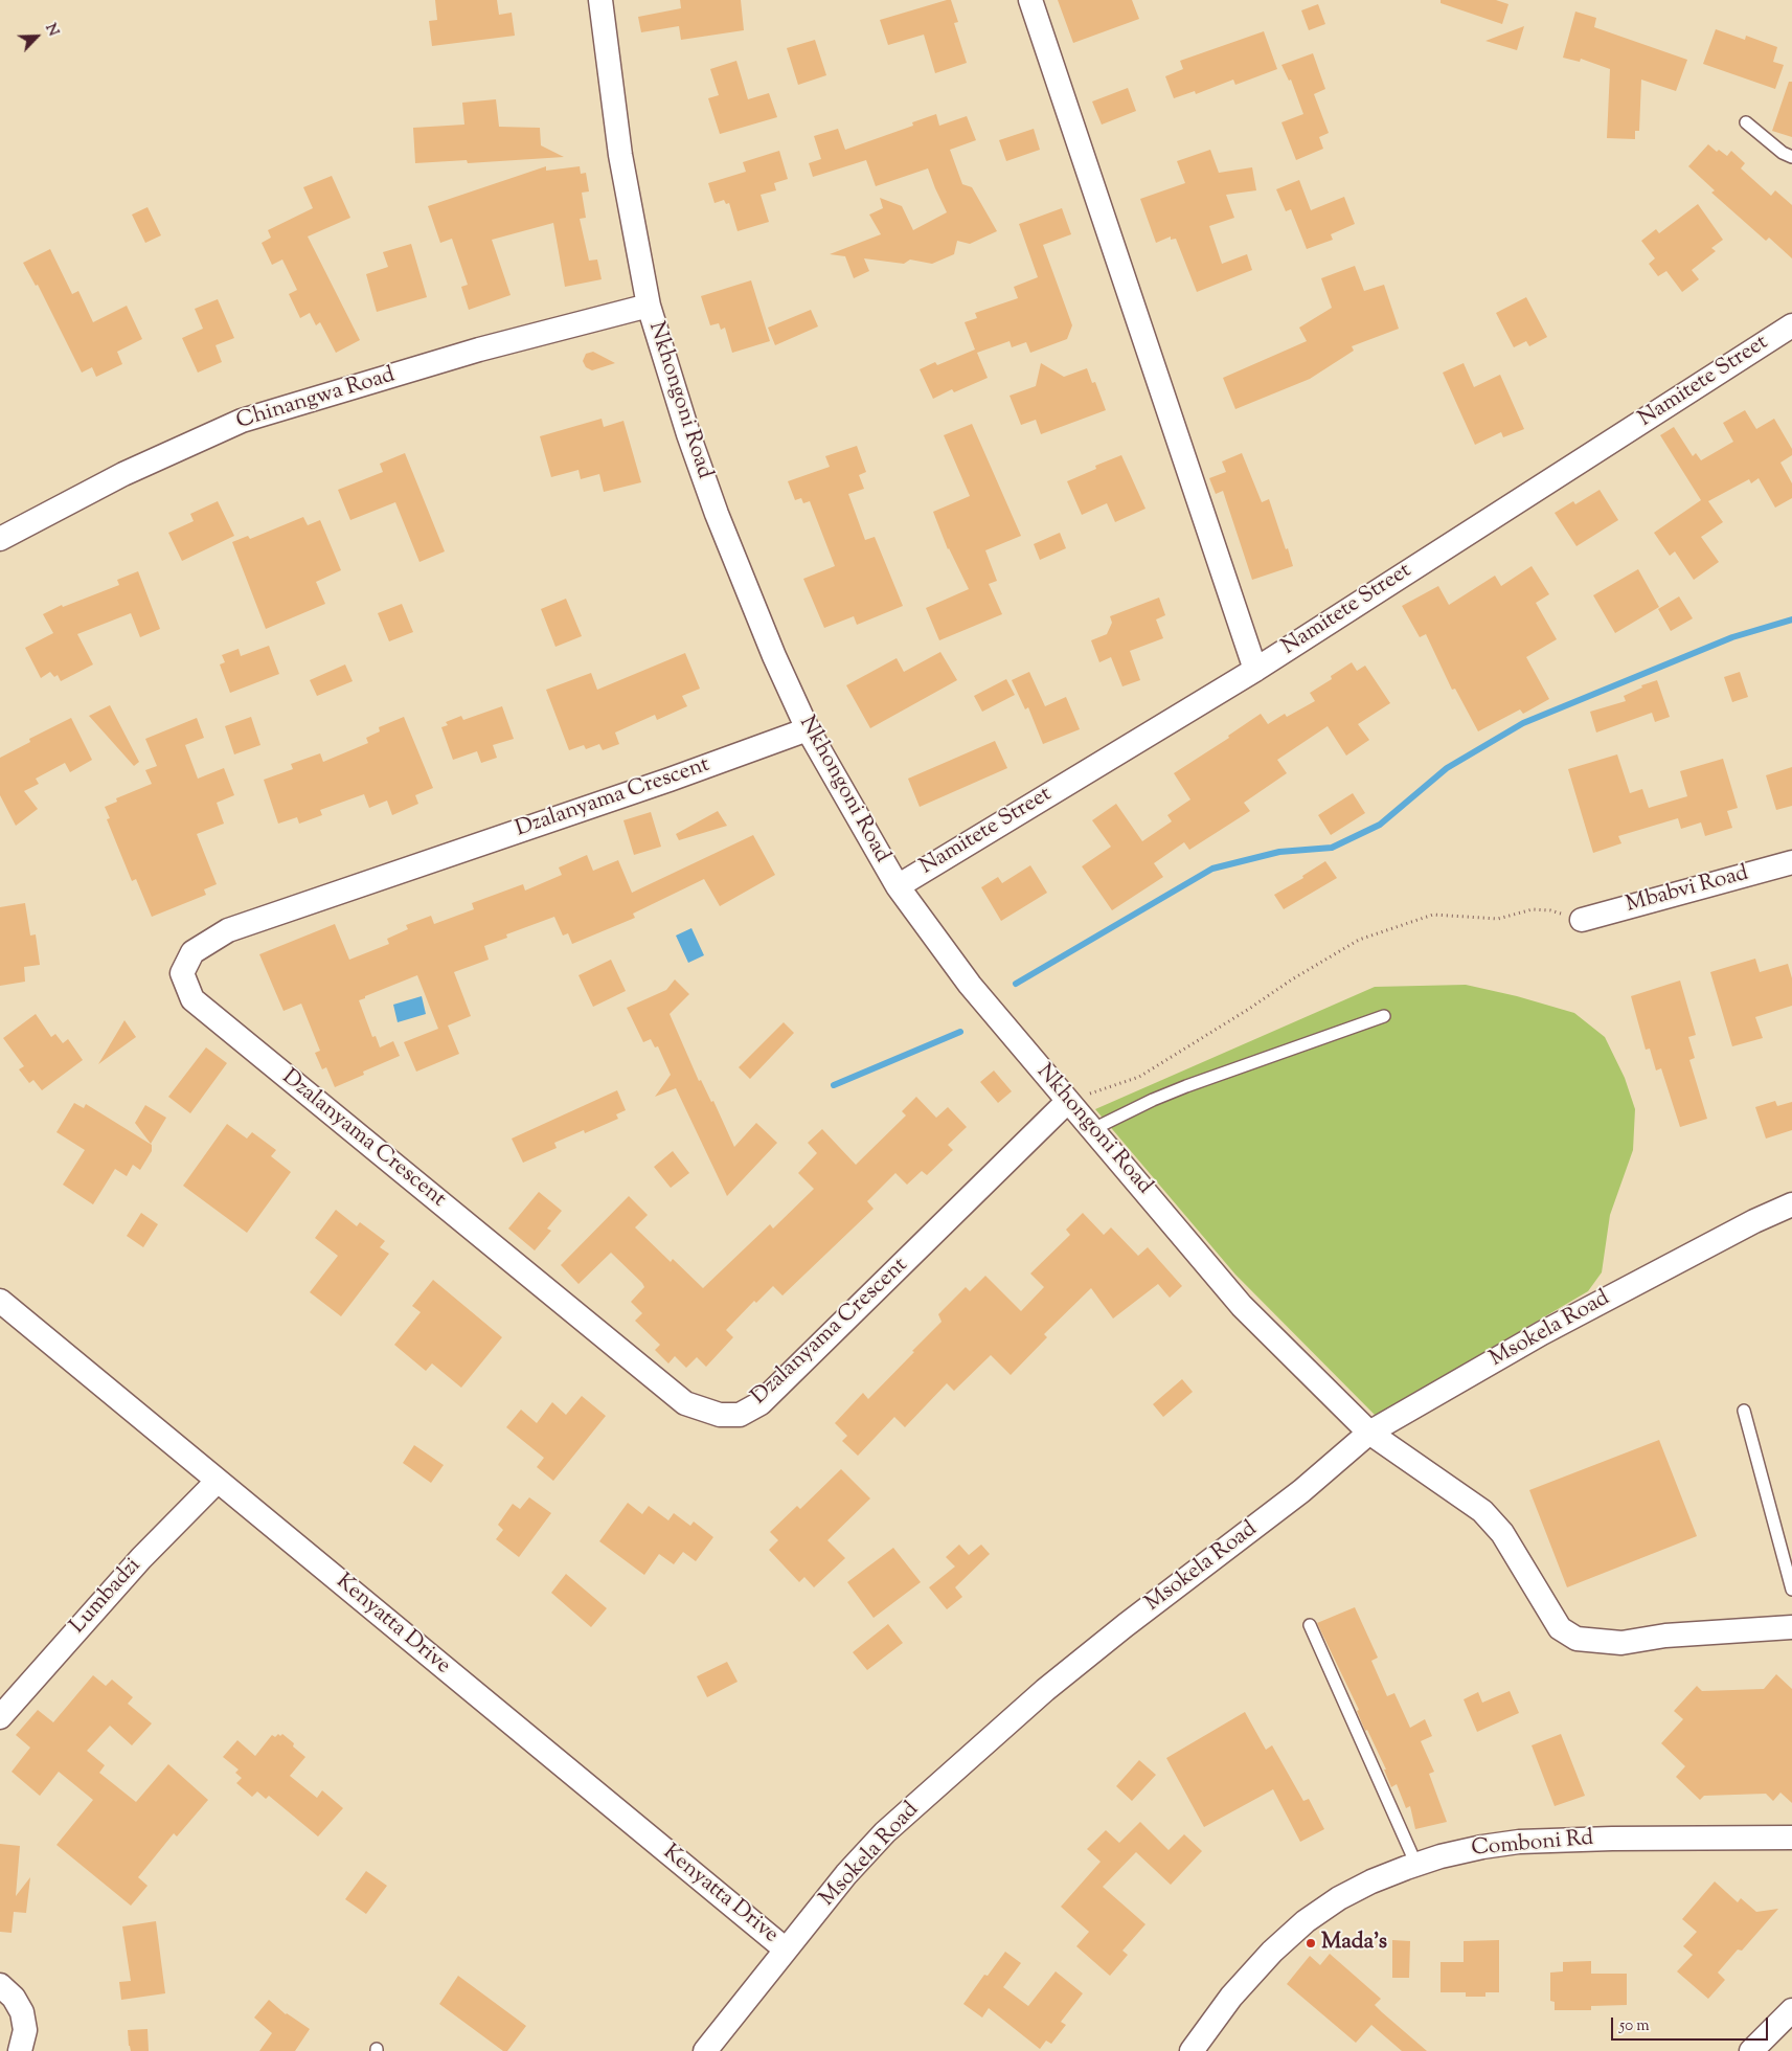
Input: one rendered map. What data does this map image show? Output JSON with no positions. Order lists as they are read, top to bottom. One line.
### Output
{"streets":{"street":["Namitete Street","Chinangwa Road","Nkhongoni Road","Dzalanyama Crescent","Mbabvi Road","Msokela Road","Lumbadzi","Kenyatta Drive","Comboni Rd"]},"crossings":[["Namitete Street","Nkhongoni Road"],["Chinangwa Road","Nkhongoni Road"],["Nkhongoni Road","Dzalanyama Crescent"],["Nkhongoni Road","Msokela Road"],["Msokela Road","Kenyatta Drive"],["Lumbadzi","Kenyatta Drive"]],"places":["Mada's"],"scale_bar":"50 m","north":"top right"}
